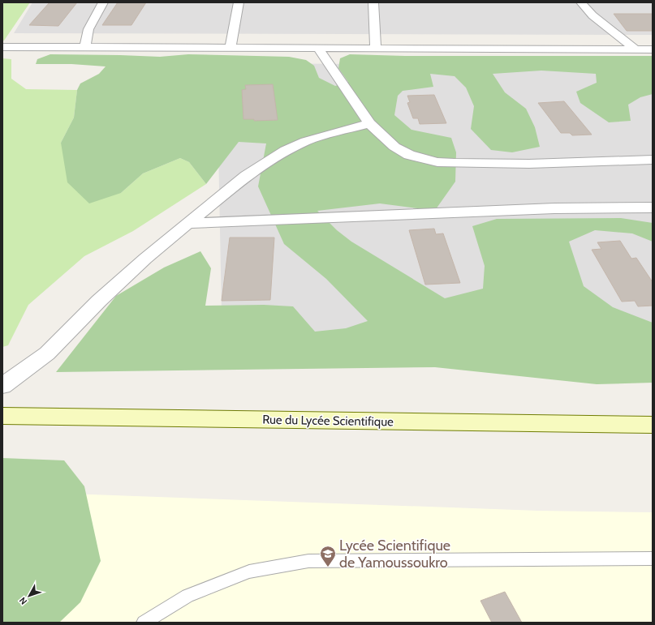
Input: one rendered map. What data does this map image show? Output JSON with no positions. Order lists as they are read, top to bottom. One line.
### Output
{"streets":{"street":["Rue du Lycée Scientifique"]},"places":{"school or university":["Lycée Scientifique de Yamoussoukro"]},"north":"bottom left"}
